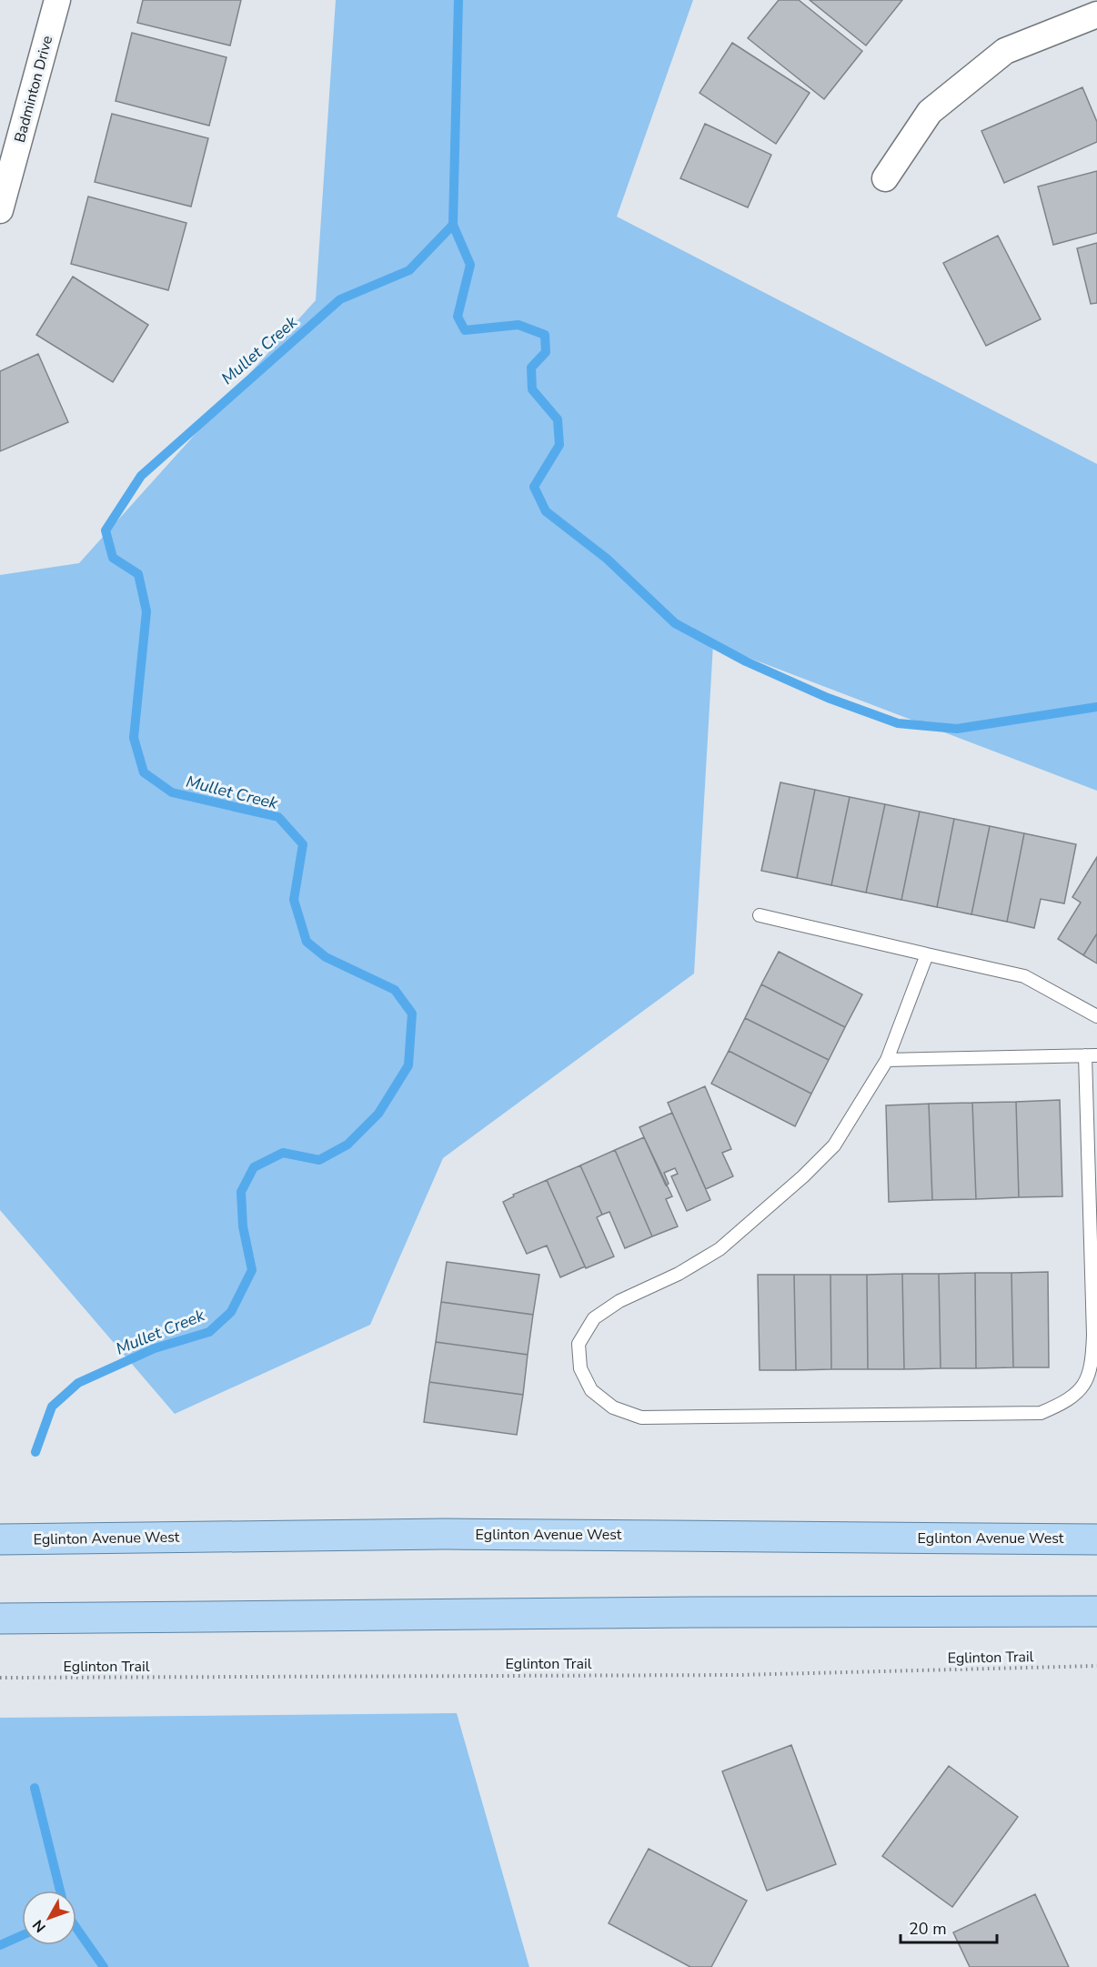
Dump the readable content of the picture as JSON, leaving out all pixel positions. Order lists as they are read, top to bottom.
{
  "streets": {
    "main road": ["Eglinton Avenue West"],
    "street": ["Badminton Drive"],
    "path": ["Eglinton Trail"]
  },
  "water": ["Mullet Creek"],
  "scale_bar": "20 m",
  "north": "bottom left"
}
